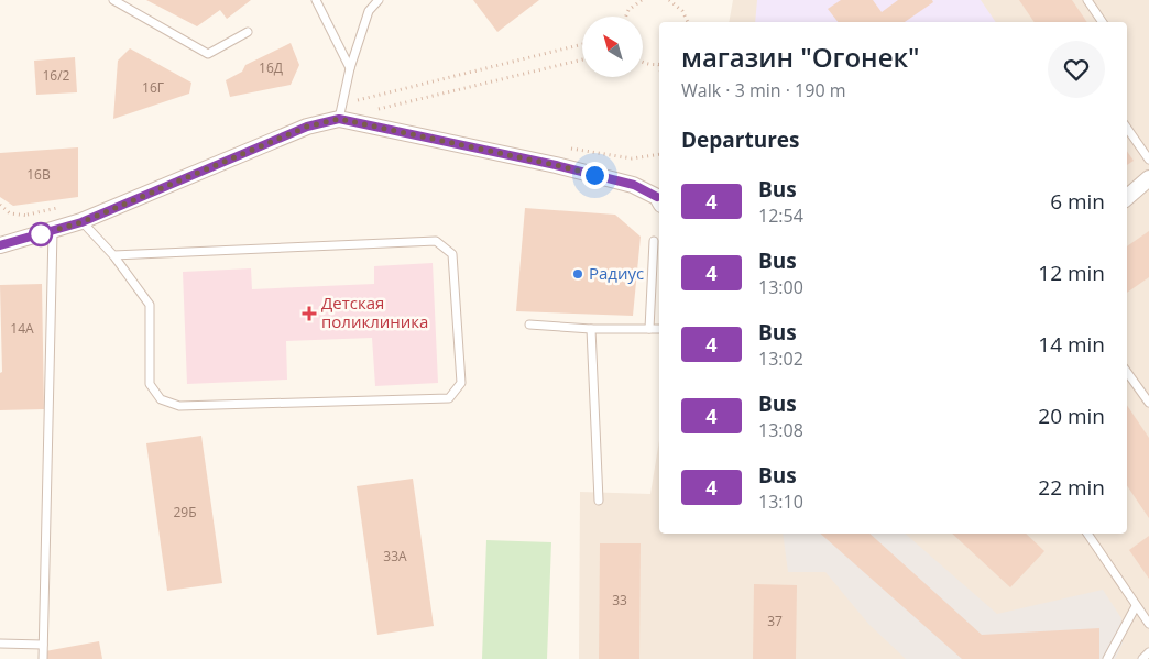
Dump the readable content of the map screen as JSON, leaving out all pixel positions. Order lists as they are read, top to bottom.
{
  "places": {
    "other": ["Радиус"],
    "health": ["Детская поликлиника"]
  },
  "lines": ["bus line 4"],
  "house_numbers": [
    "16Д",
    "16/2",
    "16Г",
    "16В",
    "14А",
    "29Б",
    "33А",
    "33",
    "37"
  ],
  "north": "top left",
  "page": {
    "heading": [
      ["магазин \"Огонек\"", "Walk · 3 min · 190 m"],
      "Departures"
    ],
    "list": [
      {
        "mark": "4",
        "name": "Bus",
        "note": "12:54",
        "value": "6 min"
      },
      {
        "mark": "4",
        "name": "Bus",
        "note": "13:00",
        "value": "12 min"
      },
      {
        "mark": "4",
        "name": "Bus",
        "note": "13:02",
        "value": "14 min"
      },
      {
        "mark": "4",
        "name": "Bus",
        "note": "13:08",
        "value": "20 min"
      },
      {
        "mark": "4",
        "name": "Bus",
        "note": "13:10",
        "value": "22 min"
      }
    ]
  }
}
